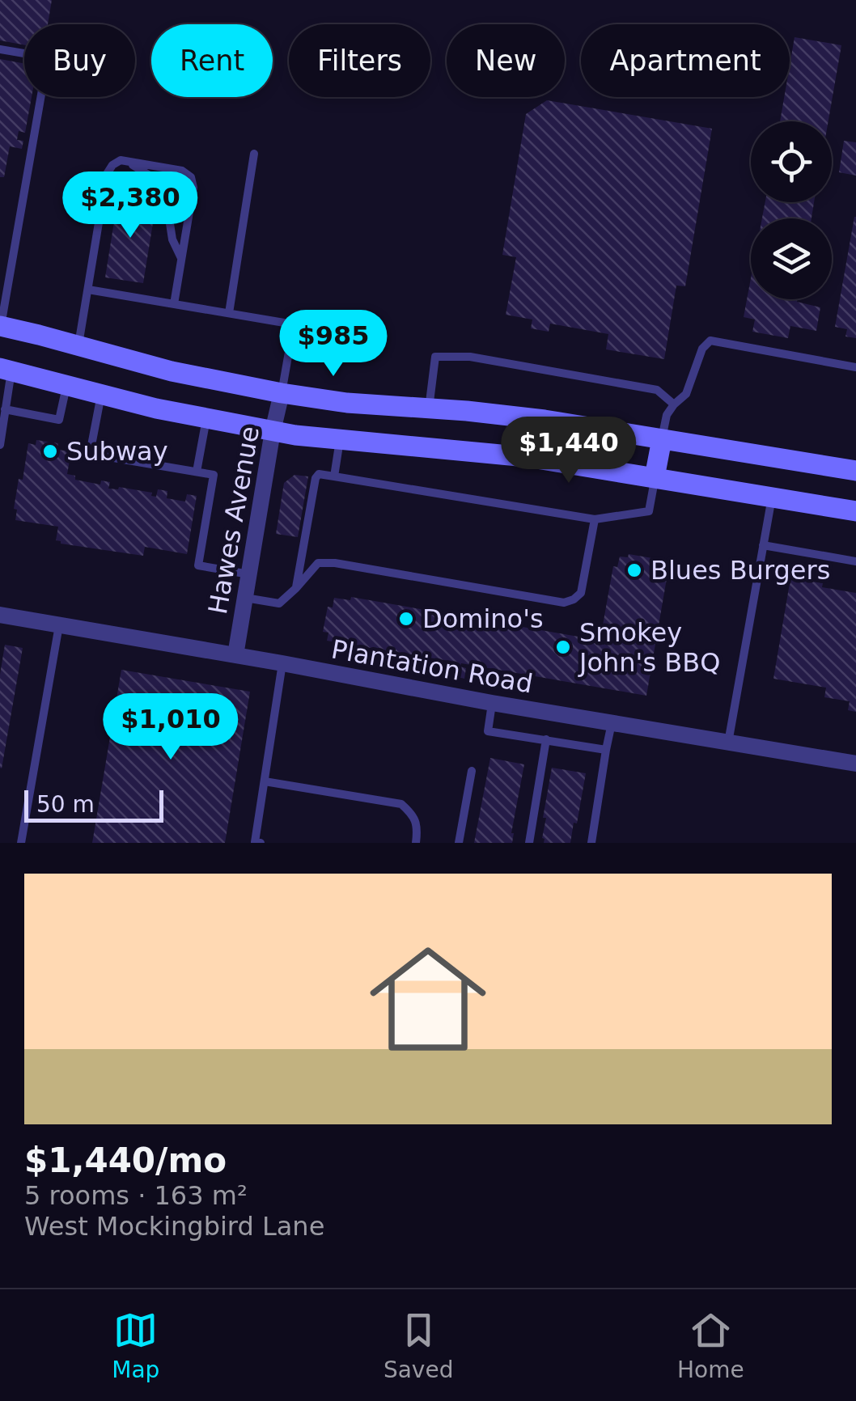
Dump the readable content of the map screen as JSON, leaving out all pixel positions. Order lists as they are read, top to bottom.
{
  "streets": {
    "street": ["Hawes Avenue", "Plantation Road"]
  },
  "crossings": [
    ["Hawes Avenue", "Plantation Road"]
  ],
  "places": [
    "Subway",
    "Blues Burgers",
    "Domino's",
    "Smokey John's BBQ"
  ],
  "scale_bar": "50 m",
  "page": {
    "chip": [
      "Buy",
      "Rent",
      "Filters",
      "New",
      "Apartment"
    ],
    "price": [
      "$2,380",
      "$985",
      "$1,440",
      "$1,010"
    ],
    "scale": "50 m",
    "list": [
      {
        "name": "$1,440/mo",
        "note": "5 rooms · 163 m² · West Mockingbird Lane"
      }
    ],
    "tabs": ["Map", "Saved", "Home"]
  }
}
